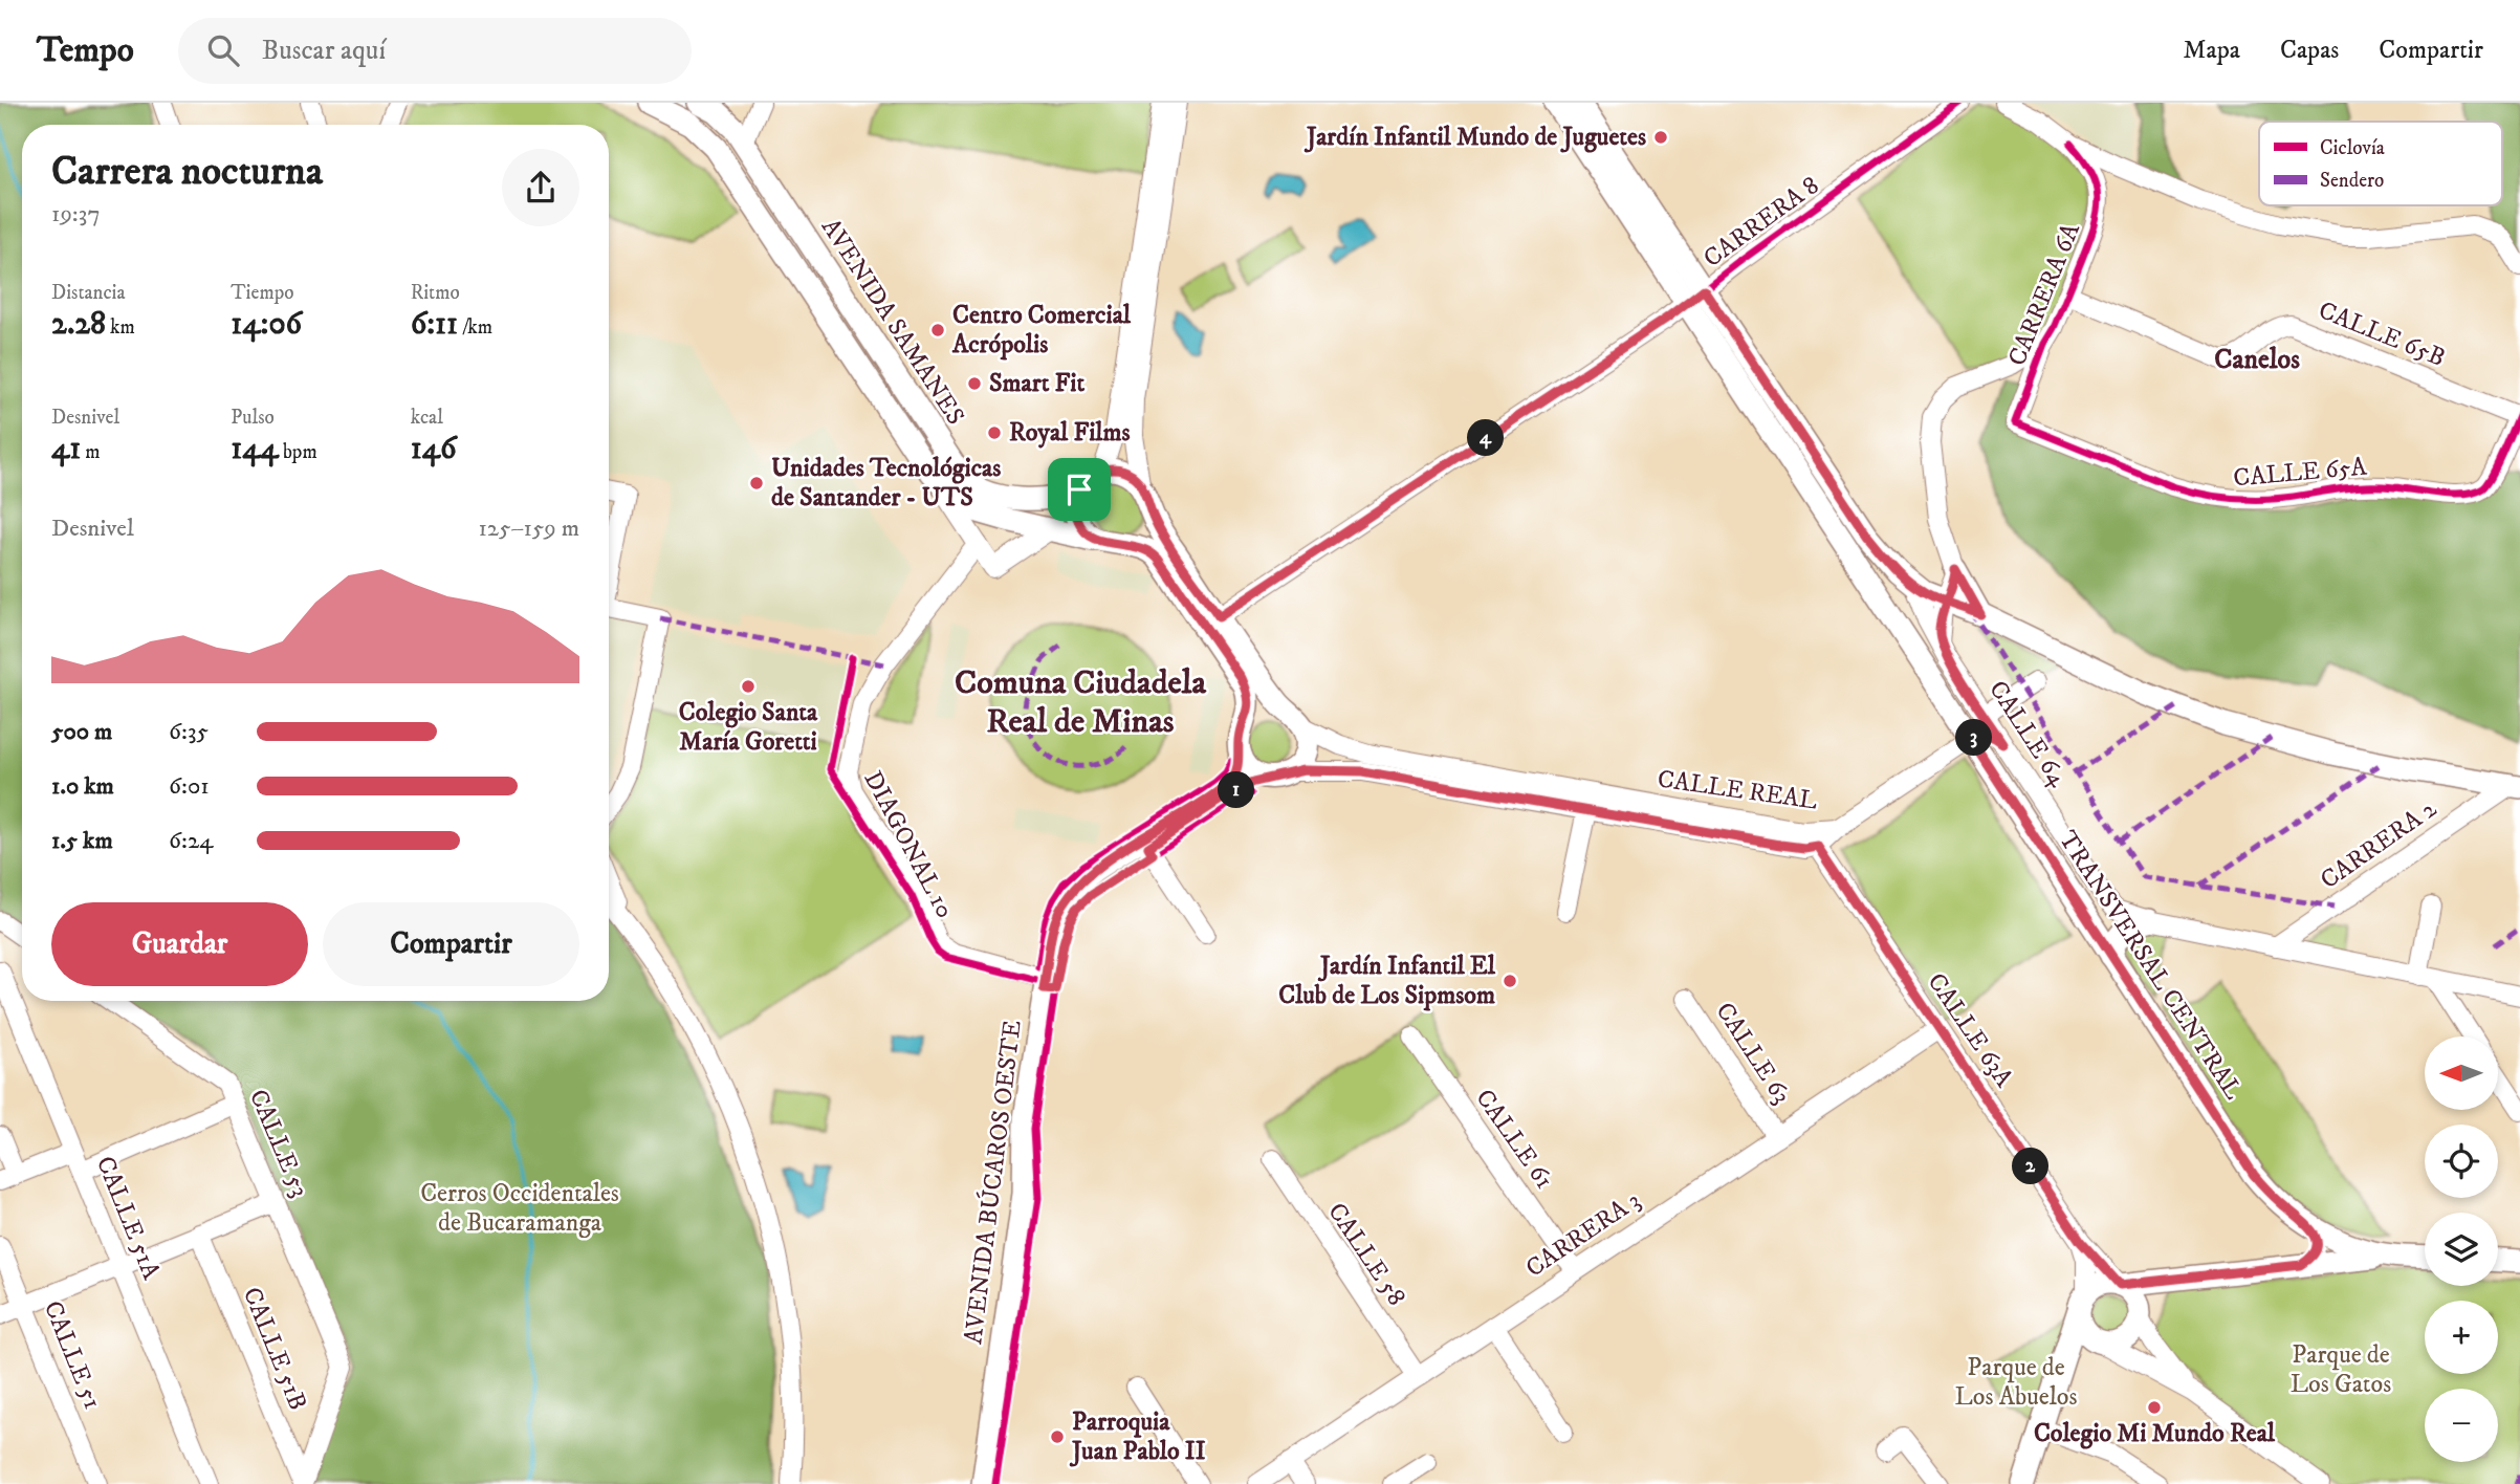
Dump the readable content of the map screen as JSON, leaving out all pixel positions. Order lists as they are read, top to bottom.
{
  "streets": {
    "main road": ["AVENIDA SAMANES", "TRANSVERSAL CENTRAL", "AVENIDA BÚCAROS OESTE"],
    "street": [
      "CARRERA 8",
      "CARRERA 6A",
      "CALLE 65B",
      "CALLE 65A",
      "CALLE 64",
      "CALLE REAL",
      "DIAGONAL 10",
      "CARRERA 2",
      "CALLE 63A",
      "CALLE 63",
      "CALLE 61",
      "CALLE 53",
      "CALLE 51A",
      "CARRERA 3",
      "CALLE 58",
      "CALLE 51B",
      "CALLE 51"
    ]
  },
  "crossings": [
    ["CARRERA 8", "TRANSVERSAL CENTRAL"],
    ["CARRERA 6A", "CALLE 65B"],
    ["CARRERA 6A", "CALLE 65A"],
    ["CARRERA 6A", "CALLE 64"],
    ["AVENIDA SAMANES", "DIAGONAL 10"],
    ["AVENIDA SAMANES", "AVENIDA BÚCAROS OESTE"],
    ["CALLE 65B", "CALLE 65A"],
    ["CALLE 64", "CARRERA 2"],
    ["CALLE 64", "TRANSVERSAL CENTRAL"],
    ["CALLE REAL", "CALLE 63A"],
    ["DIAGONAL 10", "AVENIDA BÚCAROS OESTE"],
    ["CARRERA 2", "TRANSVERSAL CENTRAL"],
    ["CALLE 63A", "CARRERA 3"],
    ["CALLE 63", "CARRERA 3"],
    ["CALLE 61", "CARRERA 3"],
    ["CALLE 53", "CALLE 51B"],
    ["CARRERA 3", "CALLE 58"]
  ],
  "districts": ["Canelos", "Comuna Ciudadela Real de Minas"],
  "parks": ["Cerros Occidentales de Bucaramanga", "Parque de Los Gatos", "Parque de Los Abuelos"],
  "places": [
    "Jardín Infantil Mundo de Juguetes",
    "Centro Comercial Acrópolis",
    "Smart Fit",
    "Royal Films",
    "Unidades Tecnológicas de Santander - UTS",
    "Colegio Santa María Goretti",
    "Jardín Infantil El Club de Los Sipmsom",
    "Colegio Mi Mundo Real",
    "Parroquia Juan Pablo II"
  ],
  "legend": ["Ciclovía", "Sendero"],
  "north": "left",
  "page": {
    "header": "Tempo",
    "search": "Buscar aquí",
    "nav": ["Mapa", "Capas", "Compartir"],
    "heading": ["Carrera nocturna", "19:37"],
    "stats": [
      ["Distancia", "2.28 km"],
      ["Tiempo", "14:06"],
      ["Ritmo", "6:11 /km"],
      ["Desnivel", "41 m"],
      ["Pulso", "144 bpm"],
      ["kcal", "146"]
    ],
    "pins": [
      "4",
      "3",
      "1",
      "2"
    ],
    "chart": ["Desnivel", "125–159 m"],
    "list": [
      {
        "name": "500 m",
        "note": "6:35"
      },
      {
        "name": "1.0 km",
        "note": "6:01"
      },
      {
        "name": "1.5 km",
        "note": "6:24"
      }
    ],
    "buttons": ["Guardar", "Compartir"],
    "map_buttons": ["+", "−"]
  }
}
